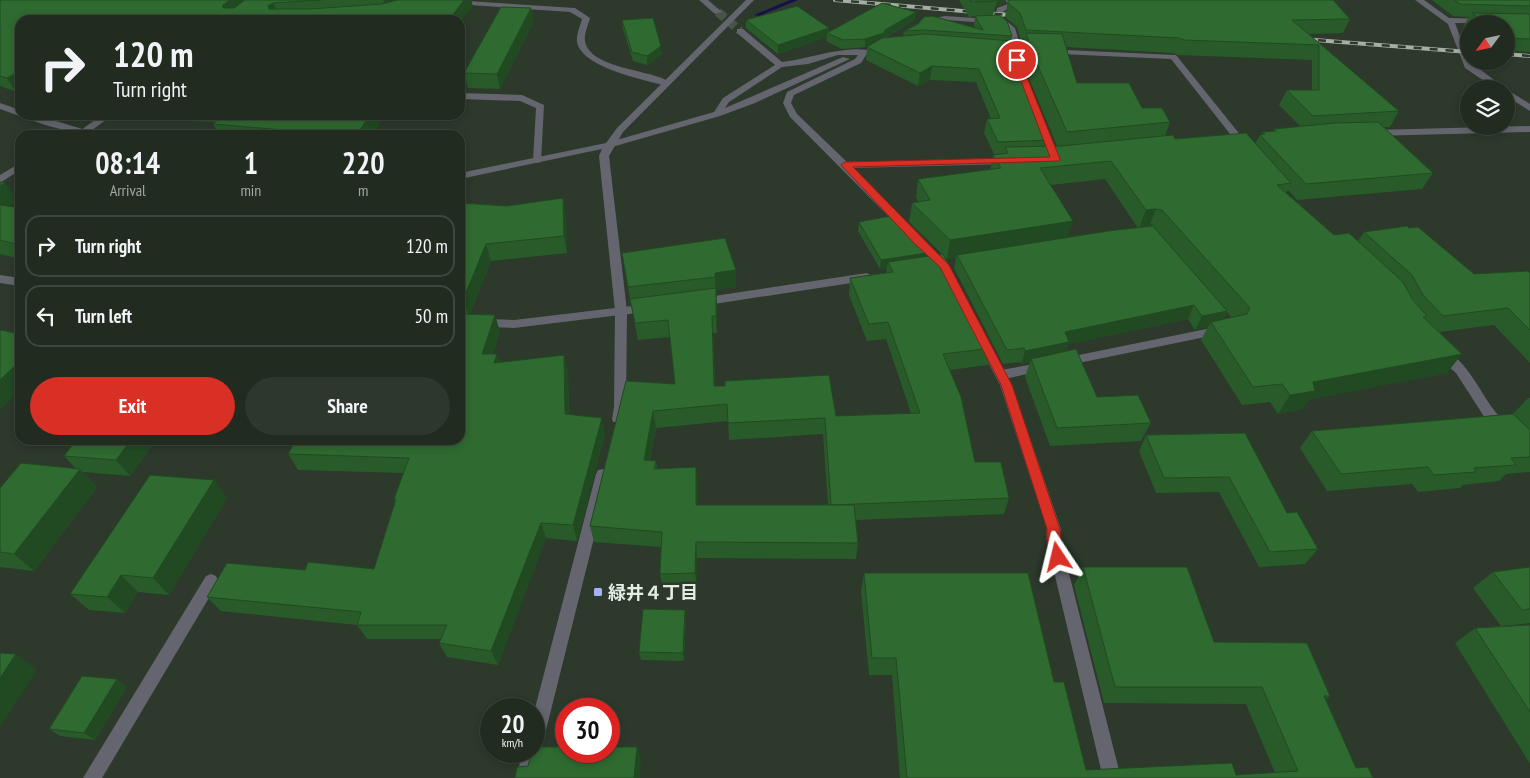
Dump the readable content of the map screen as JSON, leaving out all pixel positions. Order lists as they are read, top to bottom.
{
  "places": {
    "transit": ["緑井４丁目"]
  },
  "north": "bottom left",
  "page": {
    "turn": ["120 m", "Turn right"],
    "eta": [
      "08:14",
      "Arrival",
      "1",
      "min",
      "220",
      "m"
    ],
    "list": [
      {
        "name": "Turn right",
        "value": "120 m"
      },
      {
        "name": "Turn left",
        "value": "50 m"
      }
    ],
    "buttons": ["Exit", "Share"],
    "speed": "20 km/h",
    "limit": "30"
  }
}
